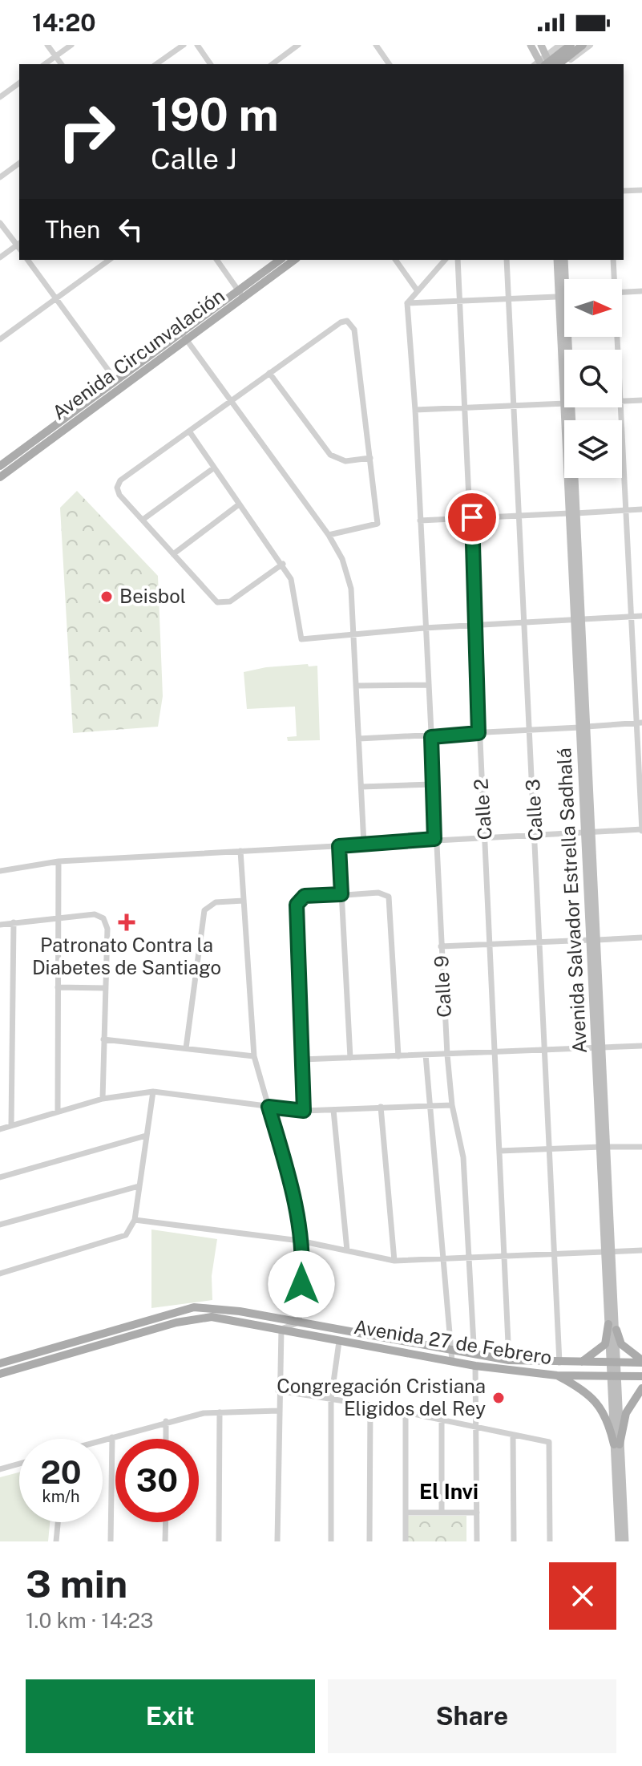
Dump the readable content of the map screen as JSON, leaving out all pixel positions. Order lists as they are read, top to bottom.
{
  "streets": {
    "main road": ["Avenida Circunvalación", "Avenida Salvador Estrella Sadhalá", "Avenida 27 de Febrero"],
    "street": ["Calle 2", "Calle 3", "Calle 9"]
  },
  "crossings": [
    ["Calle 2", "Avenida 27 de Febrero"],
    ["Calle 3", "Avenida 27 de Febrero"],
    ["Avenida Salvador Estrella Sadhalá", "Avenida 27 de Febrero"]
  ],
  "districts": ["El Invi"],
  "places": {
    "other": ["Beisbol", "Congregación Cristiana Eligidos del Rey"],
    "health": ["Patronato Contra la Diabetes de Santiago"]
  },
  "north": "right",
  "page": {
    "status": "14:20",
    "turn": ["190 m", "Calle J"],
    "then": "Then",
    "speed": "20 km/h",
    "limit": "30",
    "heading": ["3 min", "1.0 km · 14:23"],
    "buttons": ["Exit", "Share"]
  }
}
